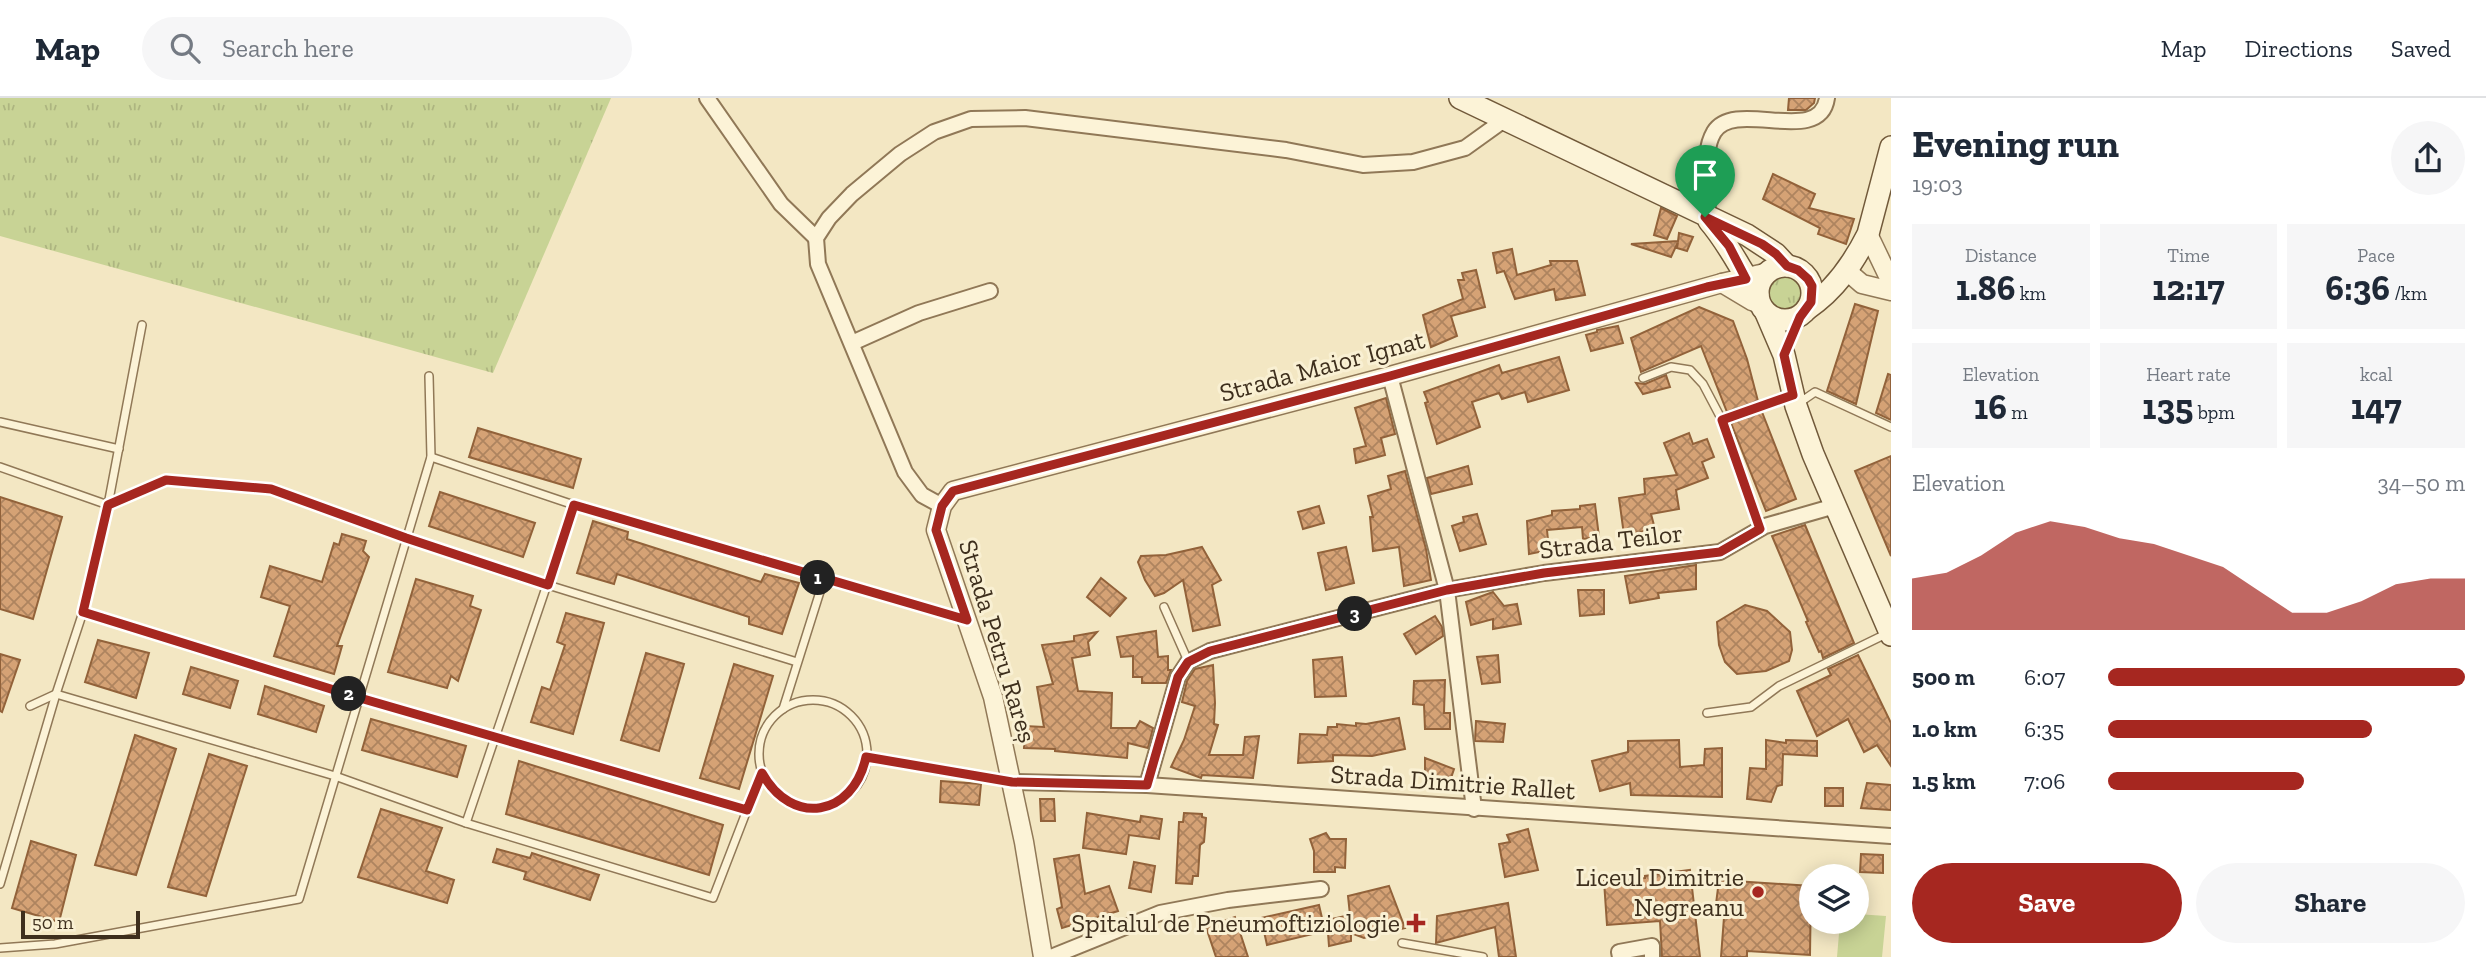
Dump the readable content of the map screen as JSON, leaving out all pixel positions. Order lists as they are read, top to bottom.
{
  "streets": {
    "street": [
      "Strada Maior Ignat",
      "Strada Teilor",
      "Strada Petru Rareș",
      "Strada Dimitrie Rallet"
    ]
  },
  "crossings": [
    ["Strada Maior Ignat", "Strada Petru Rareș"],
    ["Strada Petru Rareș", "Strada Dimitrie Rallet"]
  ],
  "places": {
    "other": ["Liceul Dimitrie Negreanu"],
    "health": ["Spitalul de Pneumoftiziologie"]
  },
  "scale_bar": "50 m",
  "page": {
    "header": "Map",
    "search": "Search here",
    "nav": ["Map", "Directions", "Saved"],
    "heading": ["Evening run", "19:03"],
    "stats": [
      ["Distance", "1.86 km"],
      ["Time", "12:17"],
      ["Pace", "6:36 /km"],
      ["Elevation", "16 m"],
      ["Heart rate", "135 bpm"],
      ["kcal", "147"]
    ],
    "chart": ["Elevation", "34–50 m"],
    "pins": ["1", "3", "2"],
    "list": [
      {
        "name": "500 m",
        "note": "6:07"
      },
      {
        "name": "1.0 km",
        "note": "6:35"
      },
      {
        "name": "1.5 km",
        "note": "7:06"
      }
    ],
    "buttons": ["Save", "Share"],
    "scale": "50 m"
  }
}
